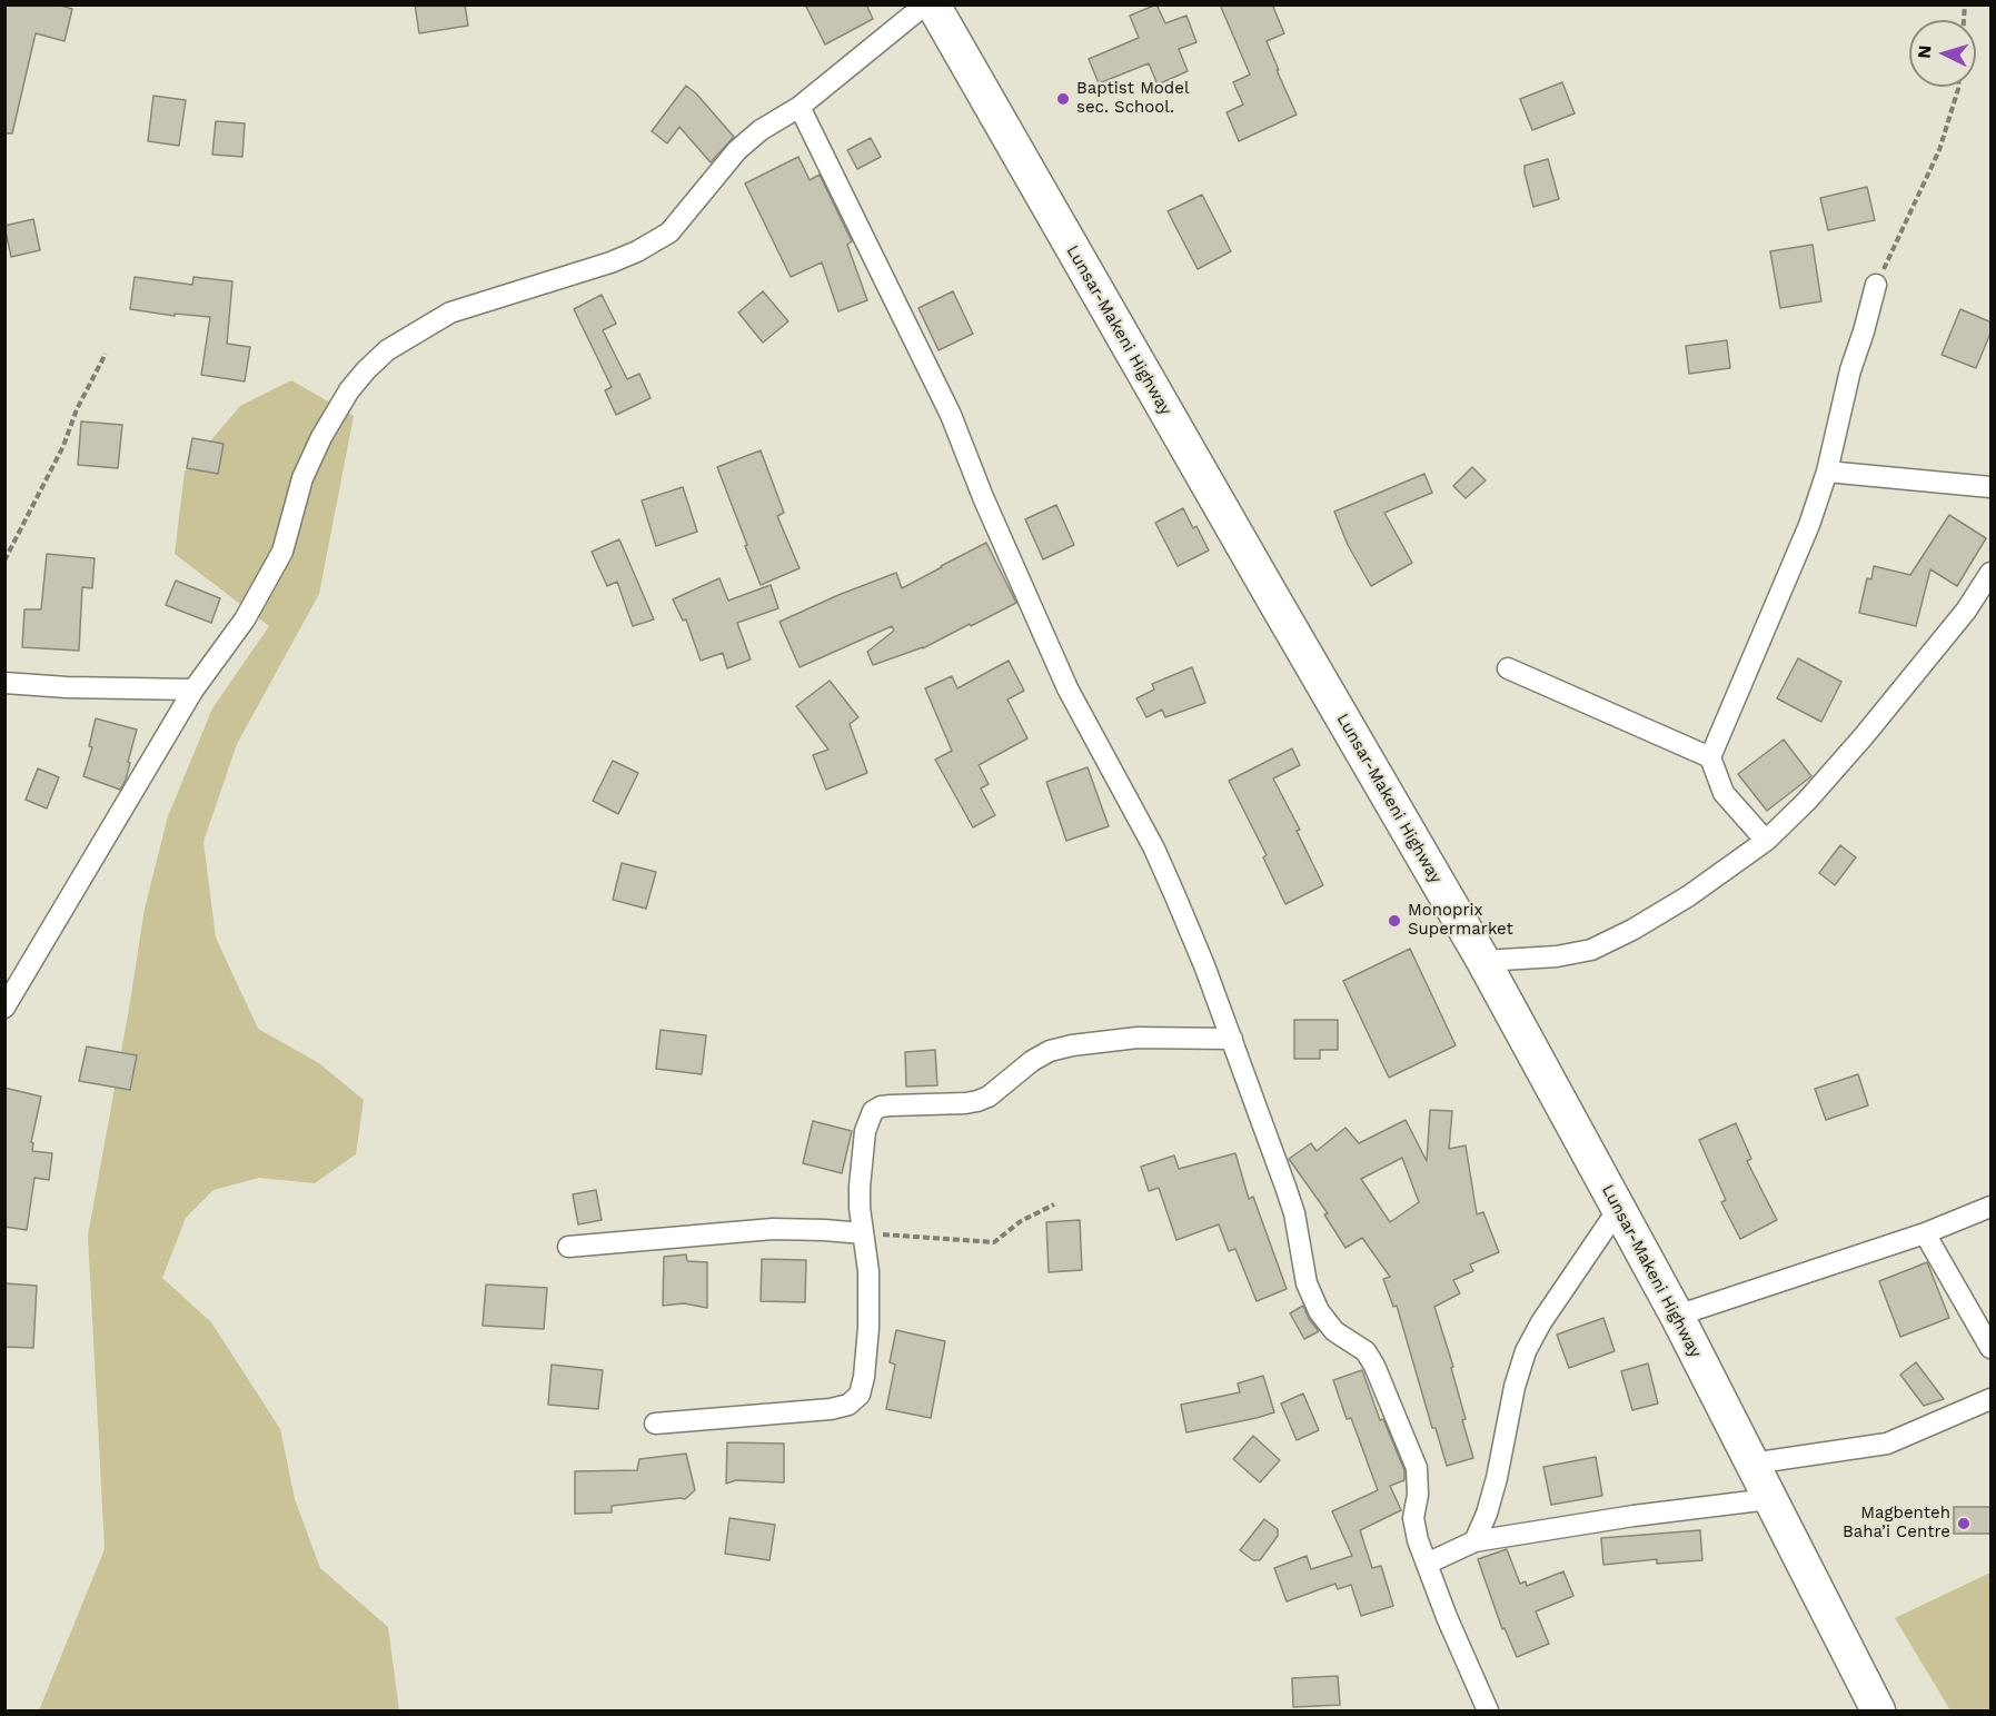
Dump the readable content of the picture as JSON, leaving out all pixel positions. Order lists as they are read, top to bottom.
{
  "streets": {
    "main road": ["Lunsar-Makeni Highway"]
  },
  "places": ["Baptist Model sec. School.", "Monoprix Supermarket", "Magbenteh Baha’i Centre"],
  "north": "left"
}
